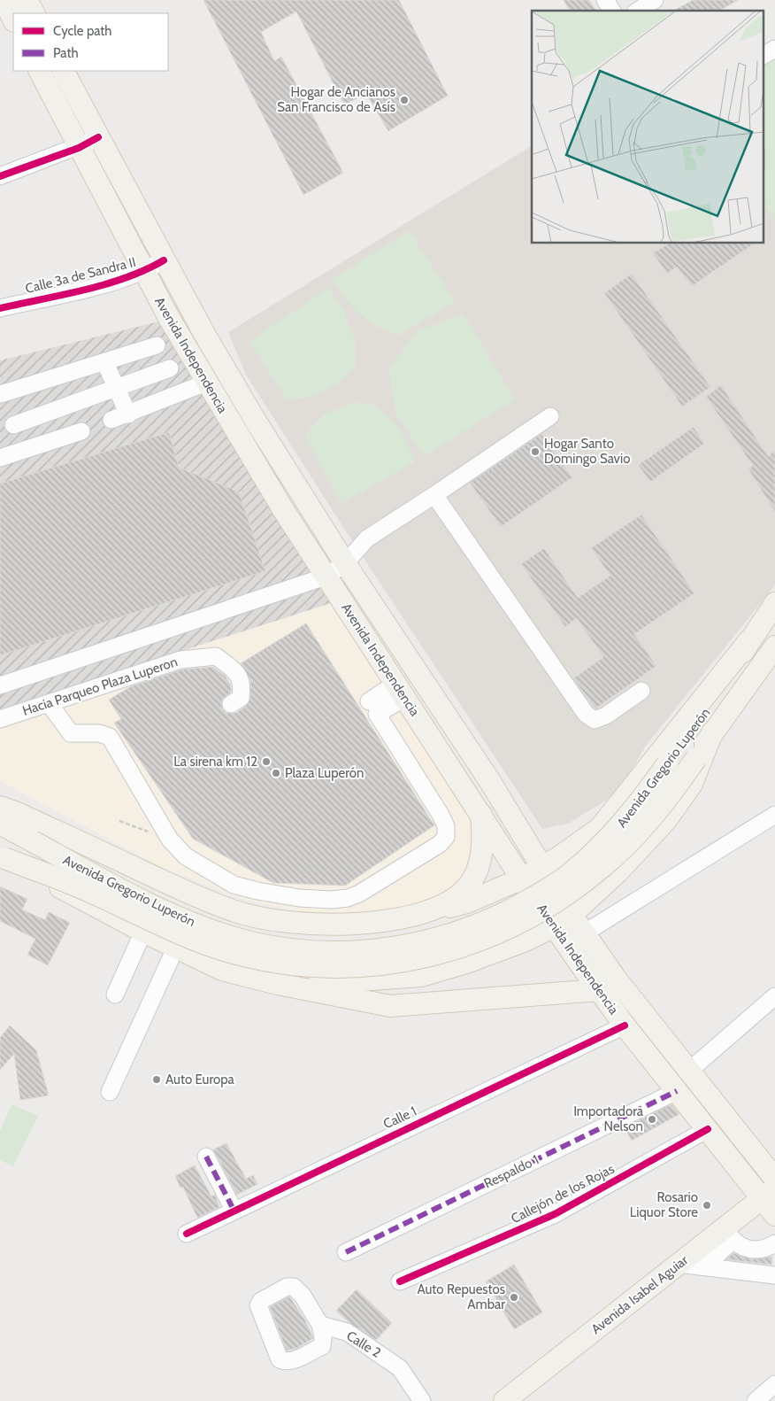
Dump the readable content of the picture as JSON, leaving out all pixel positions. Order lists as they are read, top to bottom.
{
  "streets": {
    "main road": ["Avenida Independencia", "Avenida Gregorio Luperón", "Avenida Isabel Aguiar"],
    "street": [
      "Calle 3a de Sandra II",
      "Hacia Parqueo Plaza Luperon",
      "Calle 1",
      "Respaldo 1",
      "Callejón de los Rojas",
      "Calle 2"
    ]
  },
  "crossings": [
    ["Calle 3a de Sandra II", "Avenida Independencia"],
    ["Avenida Independencia", "Calle 1"],
    ["Avenida Independencia", "Respaldo 1"],
    ["Avenida Independencia", "Callejón de los Rojas"],
    ["Avenida Independencia", "Avenida Isabel Aguiar"]
  ],
  "places": [
    "Hogar de Ancianos San Francisco de Asís",
    "Hogar Santo Domingo Savio",
    "La sirena km 12",
    "Plaza Luperón",
    "Auto Europa",
    "Importadora Nelson",
    "Rosario Liquor Store",
    "Auto Repuestos Ambar"
  ],
  "legend": ["Cycle path", "Path"]
}
